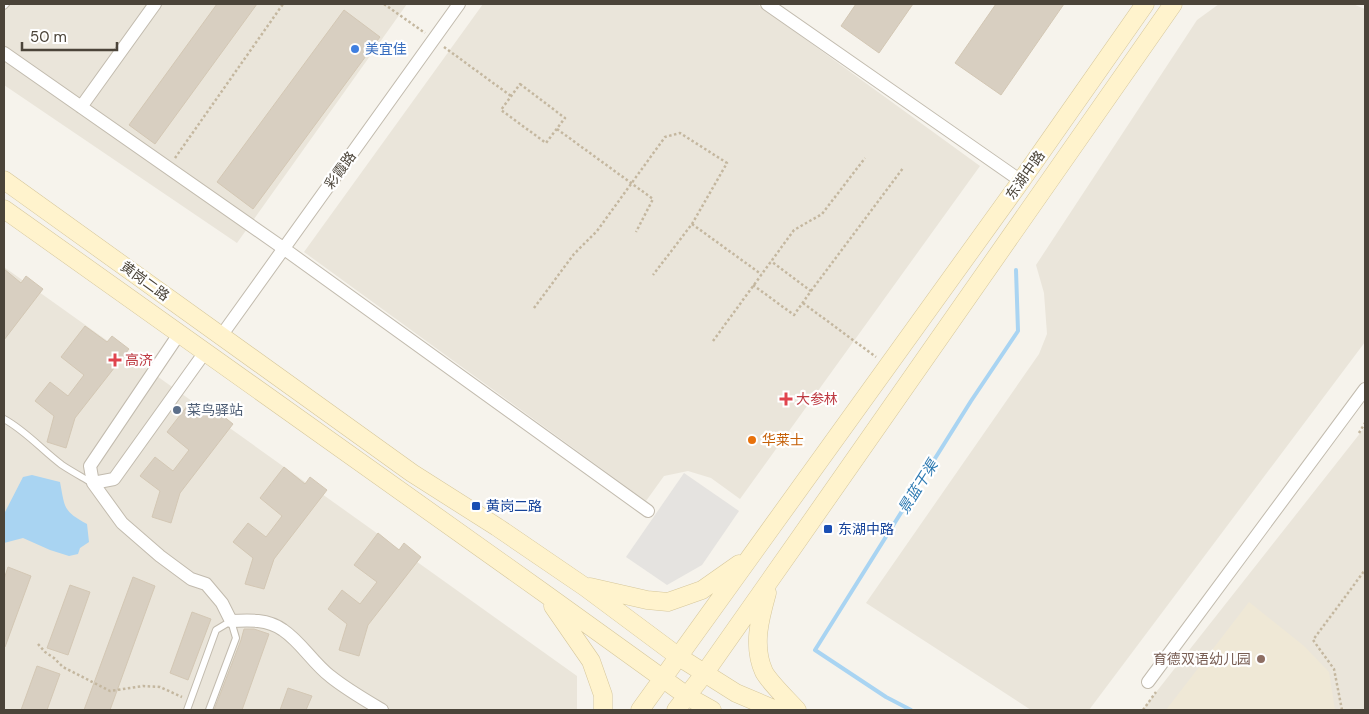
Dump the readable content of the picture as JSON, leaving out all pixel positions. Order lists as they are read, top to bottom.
{
  "streets": {
    "main road": ["东湖中路", "黄岗二路"],
    "street": ["彩霞路"]
  },
  "crossings": [
    ["彩霞路", "黄岗二路"],
    ["东湖中路", "黄岗二路"]
  ],
  "water": ["景蓝干渠"],
  "places": {
    "other": [
      "美宜佳",
      "菜鸟驿站",
      "华莱士",
      "育德双语幼儿园"
    ],
    "health": ["高济", "大参林"],
    "transit": ["黄岗二路", "东湖中路"]
  },
  "scale_bar": "50 m"
}
